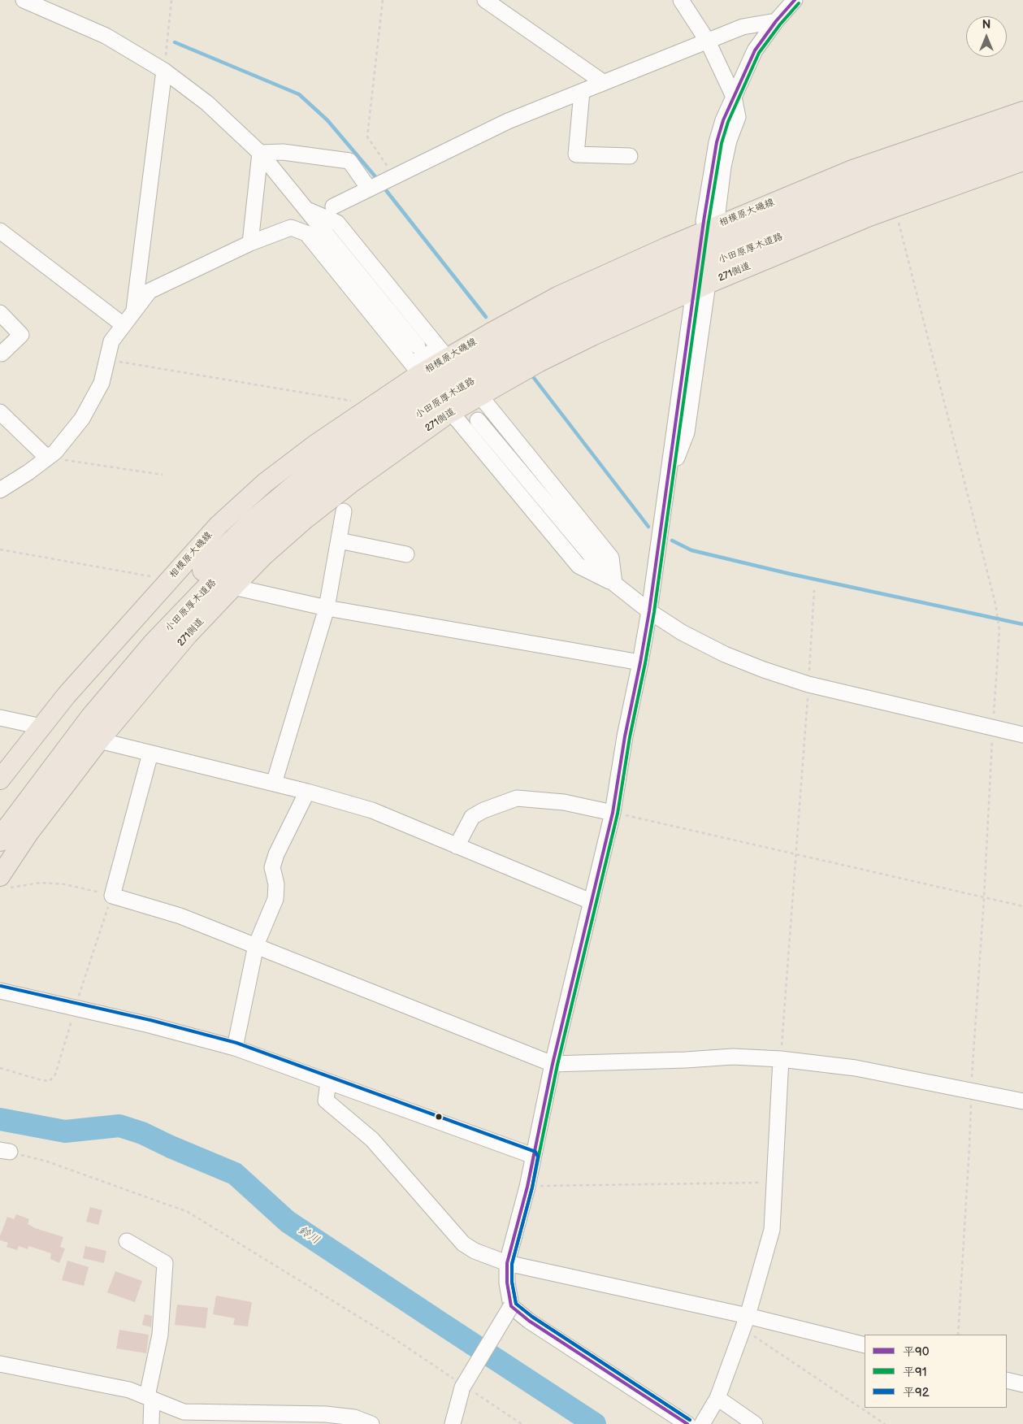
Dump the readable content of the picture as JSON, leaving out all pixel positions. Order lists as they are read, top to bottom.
{
  "streets": {
    "highway": ["小田原厚木道路"],
    "main road": ["相模原大磯線", "271側道"]
  },
  "water": ["鈴川"],
  "lines": ["transit line 平90", "transit line 平91", "transit line 平92"],
  "legend": ["平90", "平91", "平92"],
  "north": "top"
}
